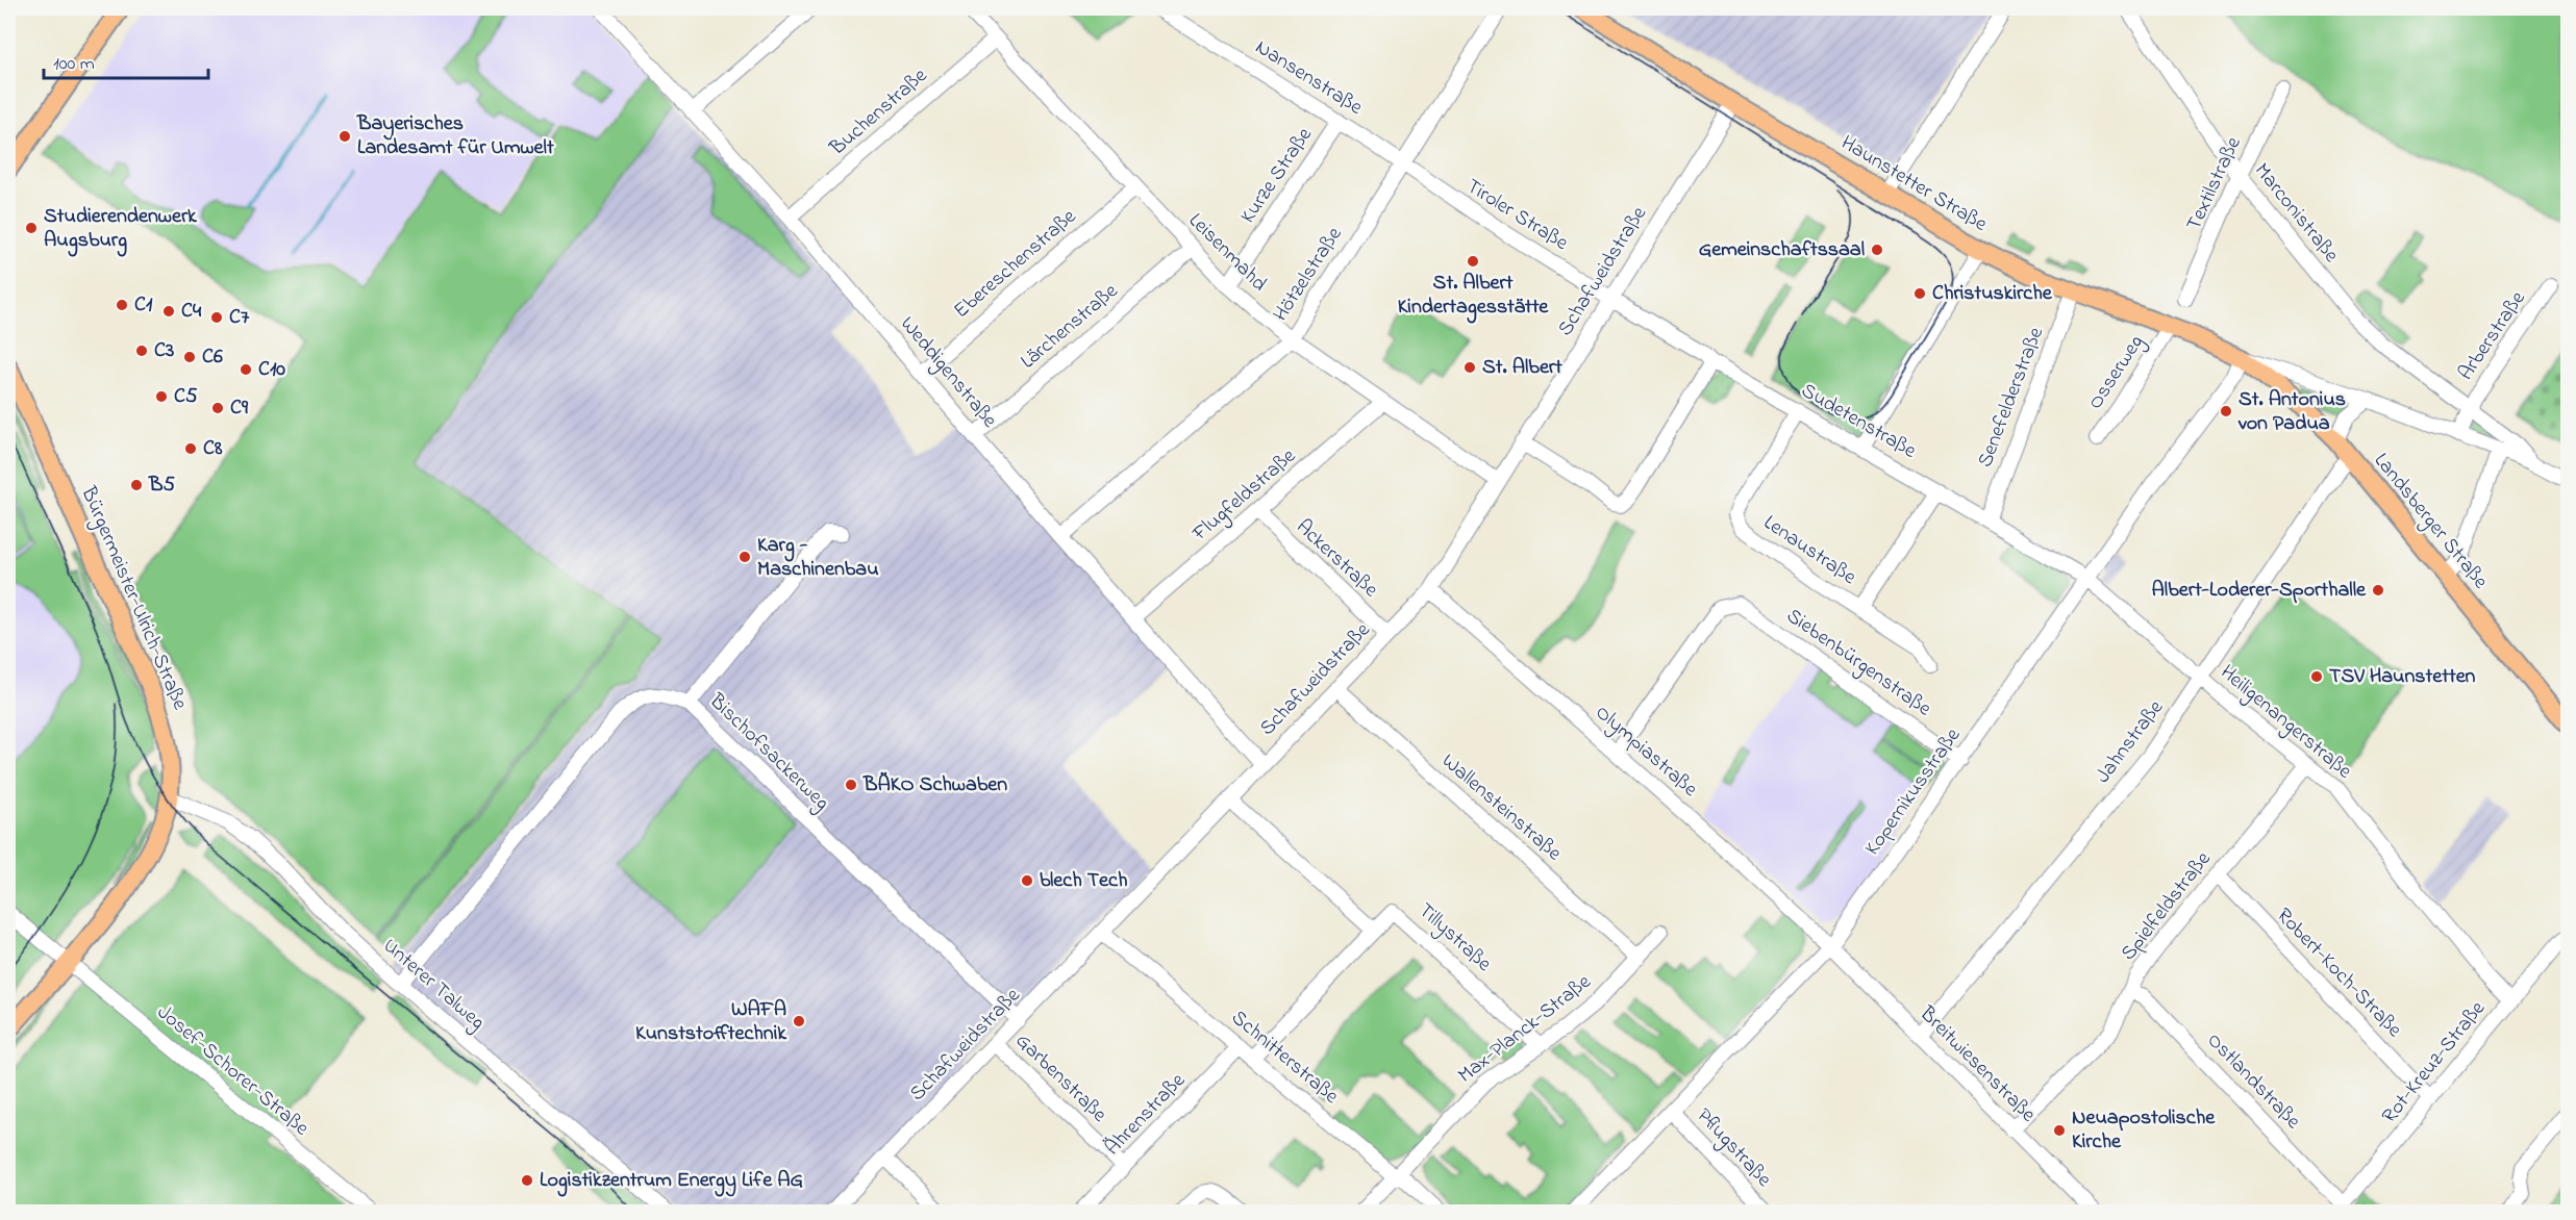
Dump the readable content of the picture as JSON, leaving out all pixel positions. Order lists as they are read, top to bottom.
{
  "streets": {
    "main road": ["Haunstetter Straße", "Landsberger Straße", "Bürgermeister-Ulrich-Straße"],
    "street": [
      "Nansenstraße",
      "Buchenstraße",
      "Kurze Straße",
      "Textilstraße",
      "Marconistraße",
      "Tiroler Straße",
      "Leisenmahd",
      "Ebereschenstraße",
      "Schafweidstraße",
      "Hötzelstraße",
      "Lärchenstraße",
      "Arberstraße",
      "Weddigenstraße",
      "Osserweg",
      "Senefelderstraße",
      "Sudetenstraße",
      "Flugfeldstraße",
      "Lenaustraße",
      "Ackerstraße",
      "Siebenbürgenstraße",
      "Heiligenangerstraße",
      "Jahnstraße",
      "Olympiastraße",
      "Bischofsackerweg",
      "Kopernikusstraße",
      "Wallensteinstraße",
      "Spielfeldstraße",
      "Tillystraße",
      "Robert-Koch-Straße",
      "Unterer Talweg",
      "Max-Planck-Straße",
      "Schnitterstraße",
      "Rot-Kreuz-Straße",
      "Breitwiesenstraße",
      "Josef-Schorer-Straße",
      "Garbenstraße",
      "Ostlandstraße",
      "Ährenstraße",
      "Pflugstraße"
    ]
  },
  "crossings": [
    ["Nansenstraße", "Kurze Straße"],
    ["Nansenstraße", "Tiroler Straße"],
    ["Nansenstraße", "Hötzelstraße"],
    ["Buchenstraße", "Leisenmahd"],
    ["Buchenstraße", "Weddigenstraße"],
    ["Kurze Straße", "Leisenmahd"],
    ["Haunstetter Straße", "Schafweidstraße"],
    ["Haunstetter Straße", "Osserweg"],
    ["Haunstetter Straße", "Senefelderstraße"],
    ["Haunstetter Straße", "Landsberger Straße"],
    ["Haunstetter Straße", "Kopernikusstraße"],
    ["Textilstraße", "Marconistraße"],
    ["Marconistraße", "Arberstraße"],
    ["Tiroler Straße", "Schafweidstraße"],
    ["Tiroler Straße", "Hötzelstraße"],
    ["Tiroler Straße", "Sudetenstraße"],
    ["Leisenmahd", "Ebereschenstraße"],
    ["Leisenmahd", "Schafweidstraße"],
    ["Leisenmahd", "Hötzelstraße"],
    ["Leisenmahd", "Lärchenstraße"],
    ["Leisenmahd", "Flugfeldstraße"],
    ["Ebereschenstraße", "Weddigenstraße"],
    ["Schafweidstraße", "Weddigenstraße"],
    ["Schafweidstraße", "Sudetenstraße"],
    ["Schafweidstraße", "Ackerstraße"],
    ["Schafweidstraße", "Olympiastraße"],
    ["Schafweidstraße", "Bischofsackerweg"],
    ["Schafweidstraße", "Wallensteinstraße"],
    ["Schafweidstraße", "Schnitterstraße"],
    ["Schafweidstraße", "Garbenstraße"],
    ["Hötzelstraße", "Weddigenstraße"],
    ["Lärchenstraße", "Weddigenstraße"],
    ["Weddigenstraße", "Flugfeldstraße"],
    ["Senefelderstraße", "Sudetenstraße"],
    ["Sudetenstraße", "Lenaustraße"],
    ["Sudetenstraße", "Heiligenangerstraße"],
    ["Sudetenstraße", "Kopernikusstraße"],
    ["Flugfeldstraße", "Ackerstraße"],
    ["Landsberger Straße", "Jahnstraße"],
    ["Landsberger Straße", "Kopernikusstraße"],
    ["Bürgermeister-Ulrich-Straße", "Unterer Talweg"],
    ["Bürgermeister-Ulrich-Straße", "Josef-Schorer-Straße"],
    ["Siebenbürgenstraße", "Olympiastraße"],
    ["Siebenbürgenstraße", "Kopernikusstraße"],
    ["Heiligenangerstraße", "Jahnstraße"],
    ["Heiligenangerstraße", "Kopernikusstraße"],
    ["Heiligenangerstraße", "Spielfeldstraße"],
    ["Heiligenangerstraße", "Rot-Kreuz-Straße"],
    ["Jahnstraße", "Breitwiesenstraße"],
    ["Olympiastraße", "Kopernikusstraße"],
    ["Olympiastraße", "Breitwiesenstraße"],
    ["Bischofsackerweg", "Unterer Talweg"],
    ["Kopernikusstraße", "Breitwiesenstraße"],
    ["Kopernikusstraße", "Pflugstraße"],
    ["Wallensteinstraße", "Max-Planck-Straße"],
    ["Spielfeldstraße", "Robert-Koch-Straße"],
    ["Spielfeldstraße", "Breitwiesenstraße"],
    ["Spielfeldstraße", "Ostlandstraße"],
    ["Tillystraße", "Max-Planck-Straße"],
    ["Robert-Koch-Straße", "Rot-Kreuz-Straße"],
    ["Max-Planck-Straße", "Schnitterstraße"],
    ["Schnitterstraße", "Ährenstraße"],
    ["Rot-Kreuz-Straße", "Ostlandstraße"],
    ["Garbenstraße", "Ährenstraße"]
  ],
  "places": [
    "Bayerisches Landesamt für Umwelt",
    "Studierendenwerk Augsburg",
    "Gemeinschaftssaal",
    "St. Albert Kindertagesstätte",
    "Christuskirche",
    "C1",
    "C4",
    "C7",
    "C3",
    "C6",
    "St. Albert",
    "C10",
    "C5",
    "C9",
    "St. Antonius von Padua",
    "C8",
    "B5",
    "Karg - Maschinenbau",
    "Albert-Loderer-Sporthalle",
    "TSV Haunstetten",
    "BÄKO Schwaben",
    "blech Tech",
    "WAFA Kunststofftechnik",
    "Neuapostolische Kirche",
    "Logistikzentrum Energy Life AG"
  ],
  "scale_bar": "100 m"
}
